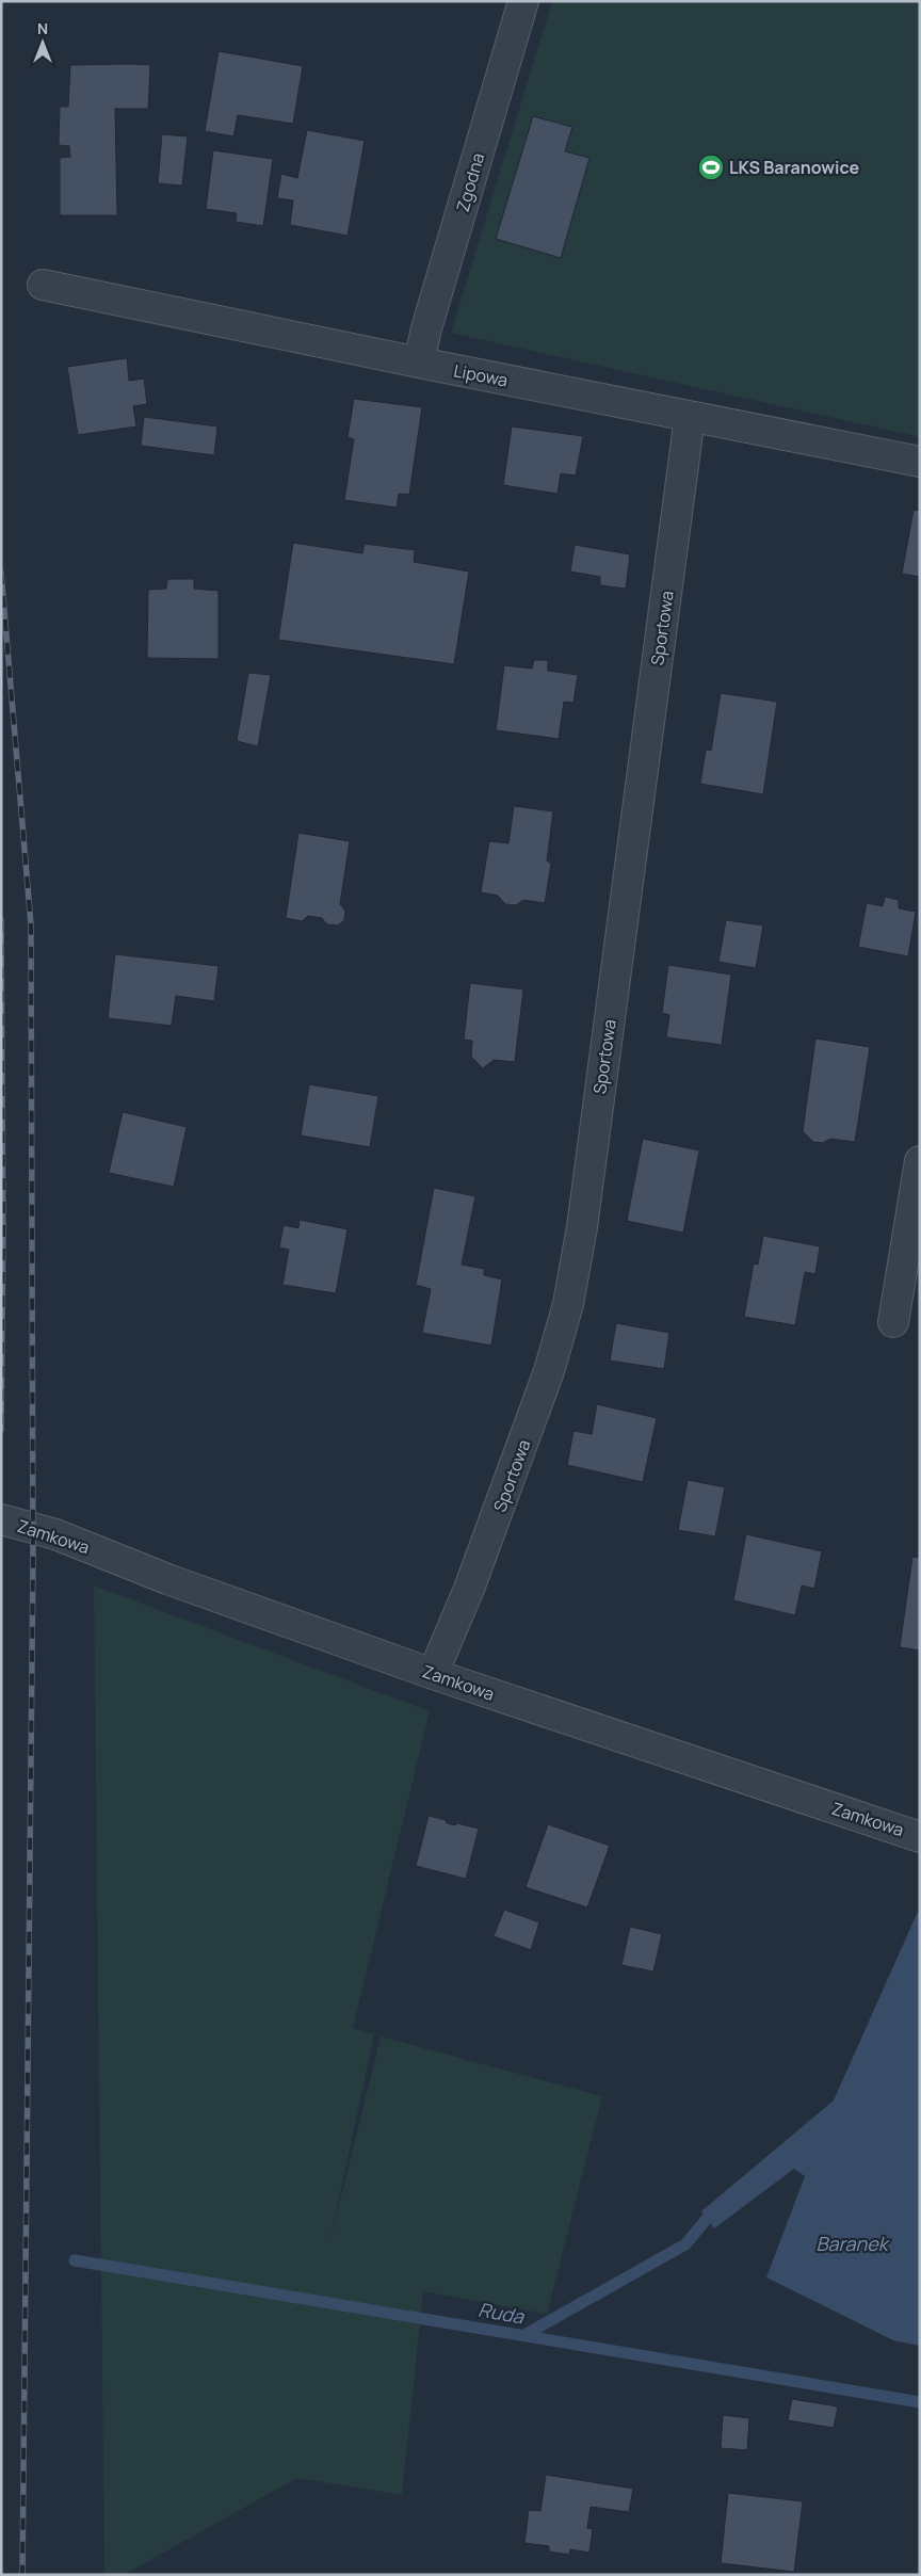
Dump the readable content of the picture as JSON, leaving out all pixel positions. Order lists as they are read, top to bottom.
{
  "streets": {
    "street": [
      "Zgodna",
      "Lipowa",
      "Sportowa",
      "Zamkowa"
    ]
  },
  "crossings": [
    ["Zgodna", "Lipowa"],
    ["Lipowa", "Sportowa"],
    ["Sportowa", "Zamkowa"]
  ],
  "water": ["Baranek", "Ruda"],
  "places": {
    "sports": ["LKS Baranowice"]
  },
  "north": "top"
}
